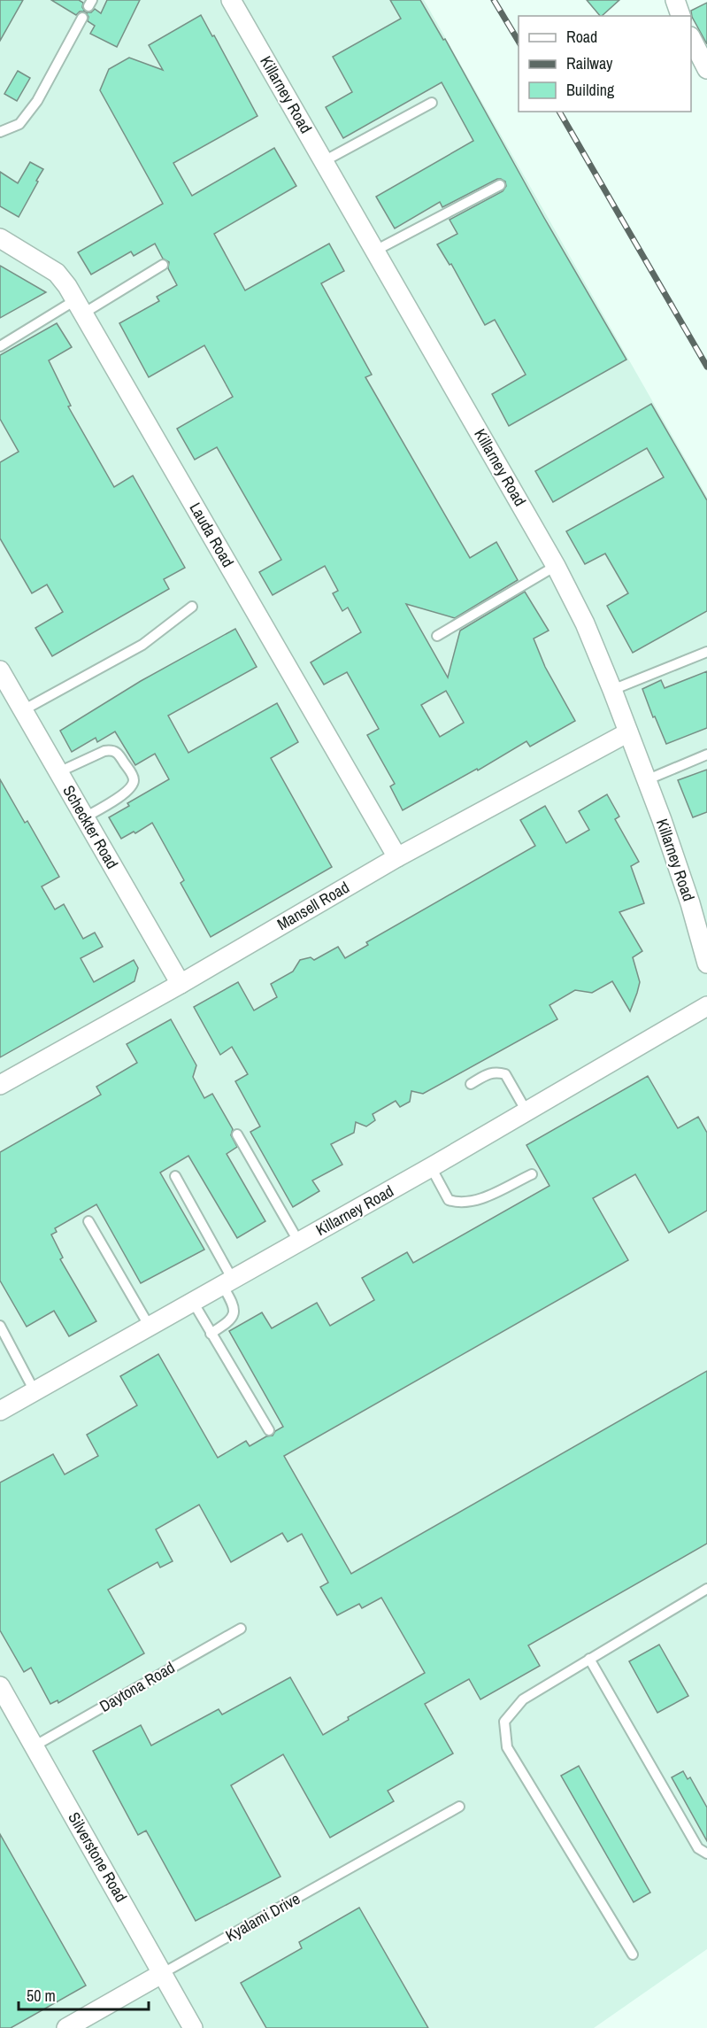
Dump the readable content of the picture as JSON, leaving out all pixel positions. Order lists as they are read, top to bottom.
{
  "streets": {
    "street": [
      "Killarney Road",
      "Lauda Road",
      "Scheckter Road",
      "Mansell Road",
      "Silverstone Road",
      "Kyalami Drive"
    ],
    "lane": ["Daytona Road"]
  },
  "crossings": [
    ["Killarney Road", "Mansell Road"],
    ["Lauda Road", "Mansell Road"],
    ["Scheckter Road", "Mansell Road"],
    ["Daytona Road", "Silverstone Road"],
    ["Silverstone Road", "Kyalami Drive"]
  ],
  "legend": ["Road", "Railway", "Building"],
  "scale_bar": "50 m"
}
